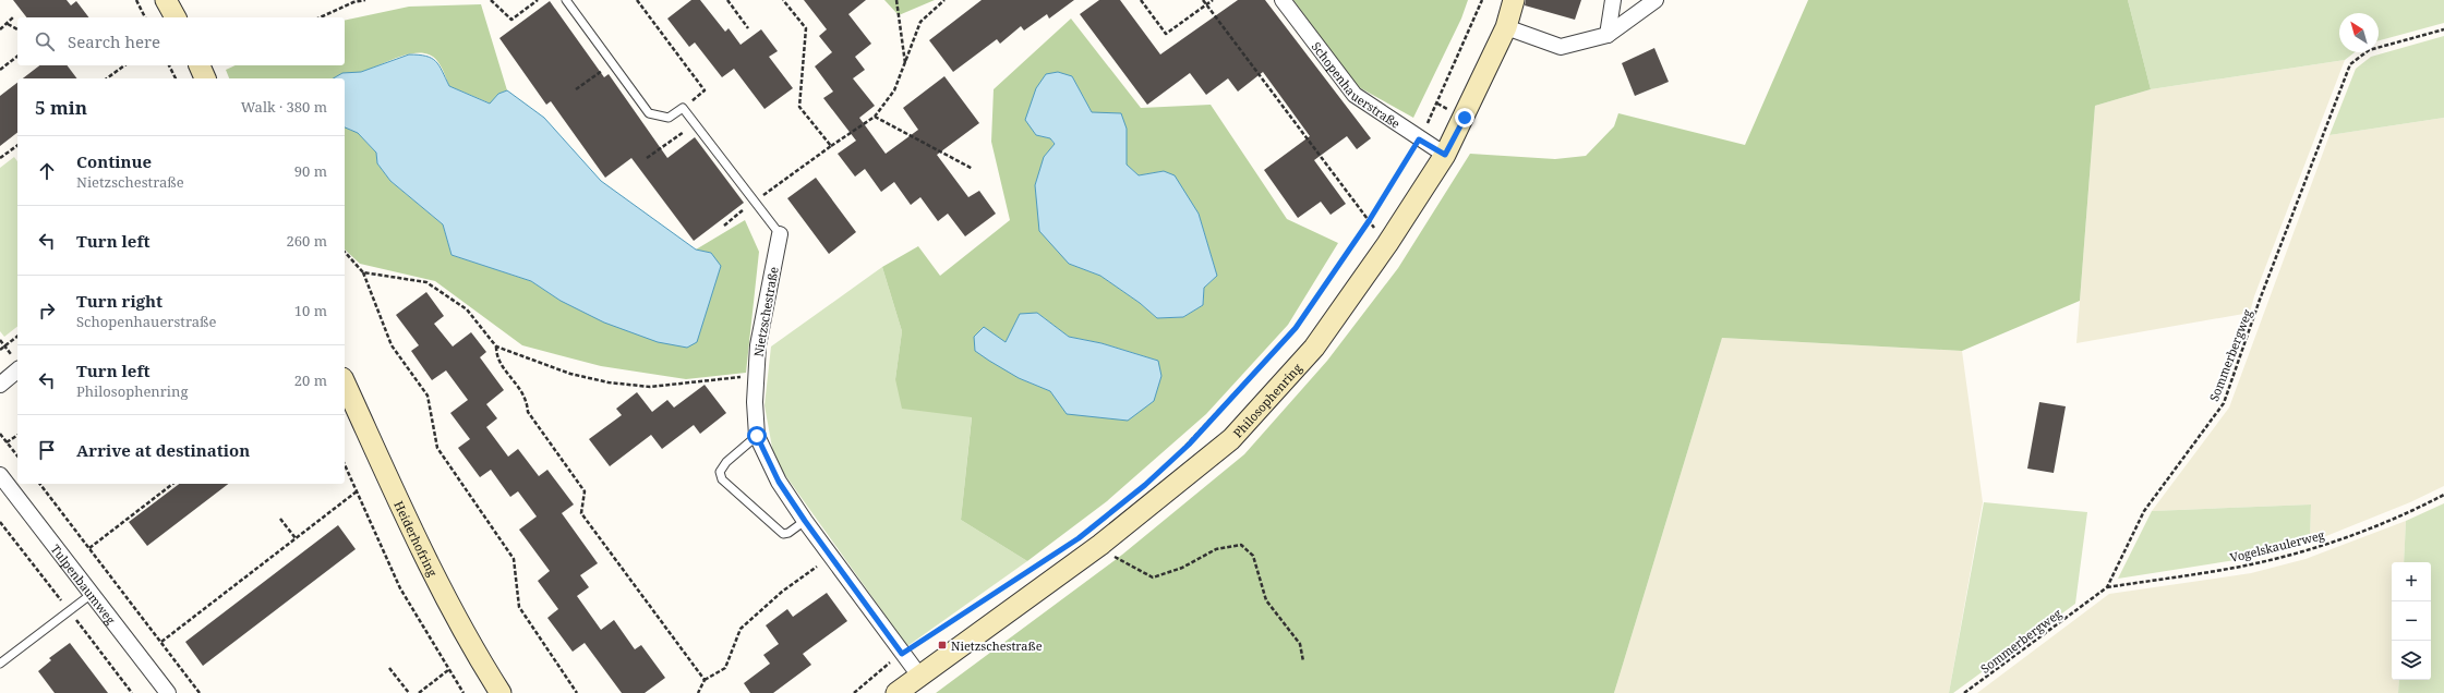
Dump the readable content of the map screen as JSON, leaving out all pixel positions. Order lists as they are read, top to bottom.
{
  "streets": {
    "street": [
      "Schopenhauerstraße",
      "Nietzschestraße",
      "Philosophenring",
      "Heiderhofring",
      "Tulpenbaumweg"
    ],
    "path": ["Sommerbergweg", "Vogelskaulerweg"]
  },
  "crossings": [
    ["Schopenhauerstraße", "Philosophenring"],
    ["Nietzschestraße", "Philosophenring"],
    ["Sommerbergweg", "Vogelskaulerweg"]
  ],
  "places": {
    "transit": ["Nietzschestraße"]
  },
  "north": "top left",
  "page": {
    "search": "Search here",
    "heading": ["5 min", "Walk · 380 m"],
    "list": [
      ["Continue", "Nietzschestraße", "90 m"],
      ["Turn left", "260 m"],
      ["Turn right", "Schopenhauerstraße", "10 m"],
      ["Turn left", "Philosophenring", "20 m"],
      "Arrive at destination"
    ],
    "map_buttons": ["+", "−"]
  }
}
